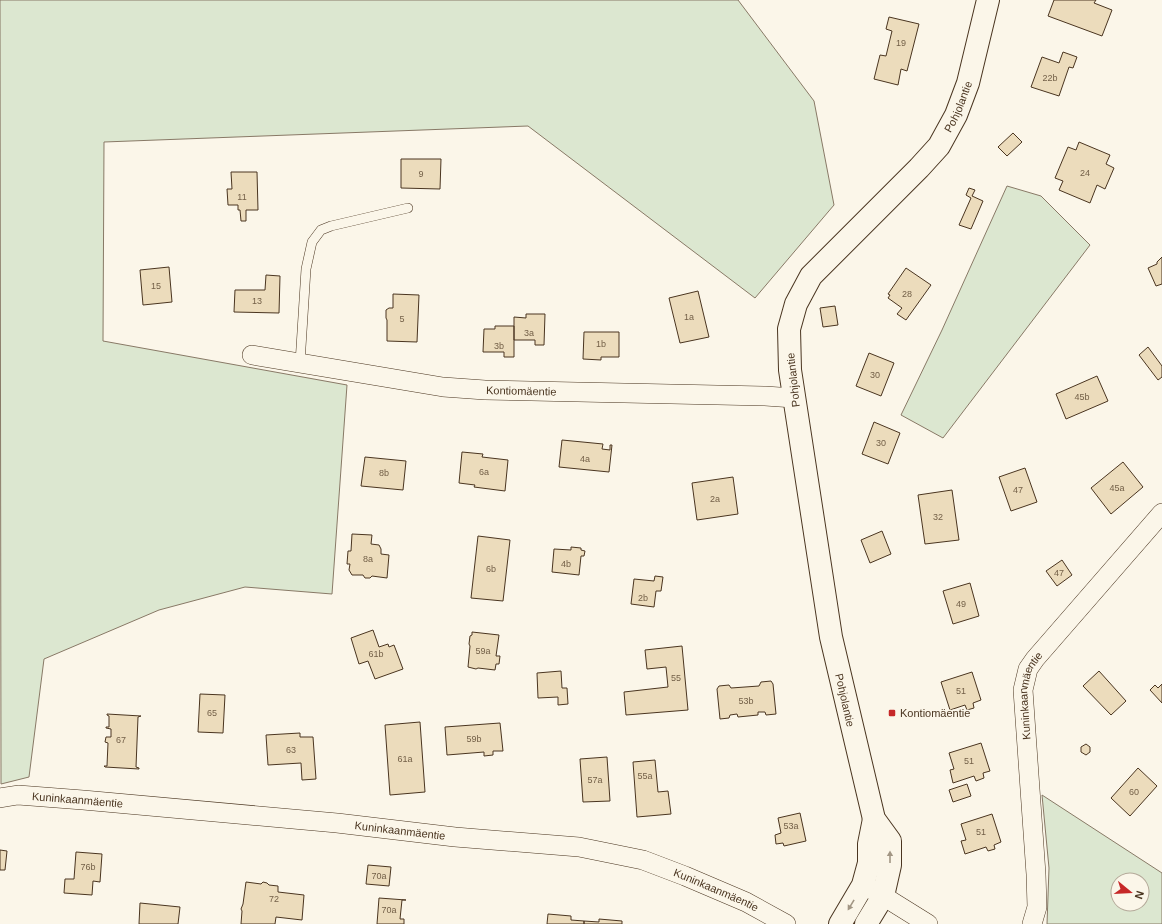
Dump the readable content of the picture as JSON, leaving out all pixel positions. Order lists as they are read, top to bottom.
{
  "streets": {
    "street": ["Pohjolantie", "Kontiomäentie", "Kuninkaanmäentie"]
  },
  "crossings": [
    ["Pohjolantie", "Kontiomäentie"]
  ],
  "places": {
    "transit": ["Kontiomäentie"]
  },
  "house_numbers": [
    "19",
    "22b",
    "24",
    "9",
    "11",
    "15",
    "28",
    "13",
    "1a",
    "5",
    "3a",
    "1b",
    "3b",
    "30",
    "45b",
    "30",
    "4a",
    "6a",
    "8b",
    "45a",
    "47",
    "2a",
    "32",
    "8a",
    "4b",
    "6b",
    "47",
    "2b",
    "49",
    "59a",
    "61b",
    "55",
    "51",
    "53b",
    "65",
    "59b",
    "67",
    "63",
    "61a",
    "51",
    "55a",
    "57a",
    "60",
    "53a",
    "51",
    "76b",
    "70a",
    "72",
    "70a"
  ],
  "north": "right"
}
